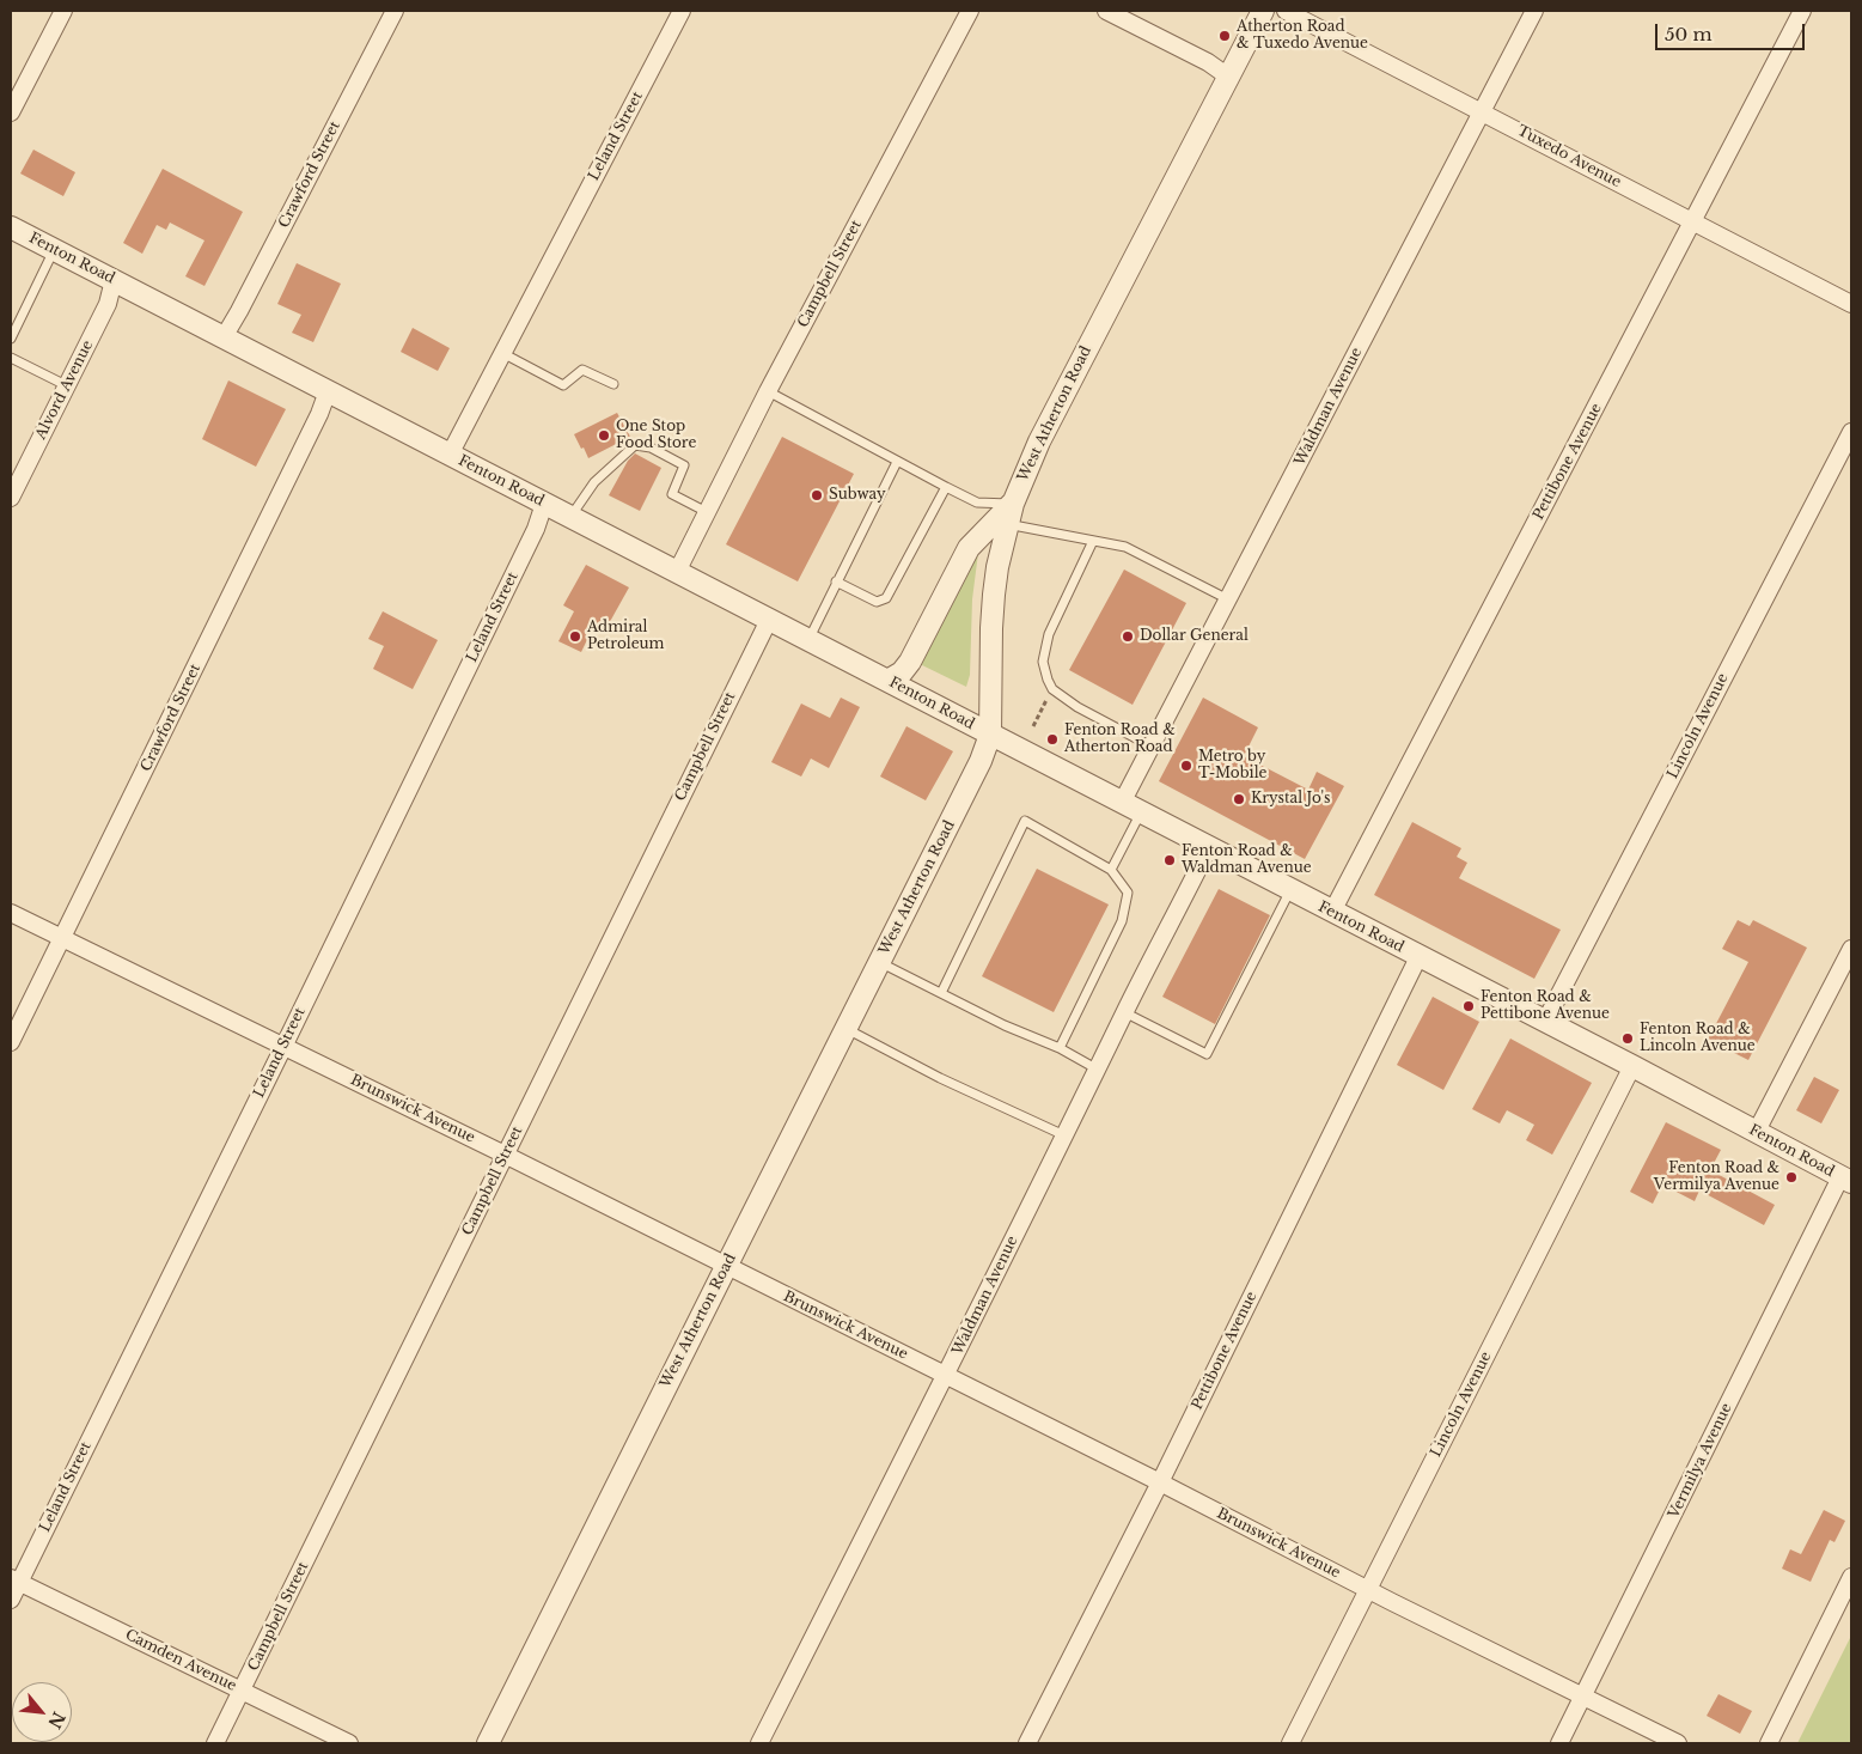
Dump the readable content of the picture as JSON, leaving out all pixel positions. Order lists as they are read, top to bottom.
{
  "streets": {
    "street": [
      "Leland Street",
      "Tuxedo Avenue",
      "Crawford Street",
      "Fenton Road",
      "Campbell Street",
      "Alvord Avenue",
      "Waldman Avenue",
      "West Atherton Road",
      "Pettibone Avenue",
      "Lincoln Avenue",
      "Brunswick Avenue",
      "Vermilya Avenue",
      "Camden Avenue"
    ]
  },
  "crossings": [
    ["Leland Street", "Fenton Road"],
    ["Leland Street", "Brunswick Avenue"],
    ["Leland Street", "Camden Avenue"],
    ["Tuxedo Avenue", "Waldman Avenue"],
    ["Tuxedo Avenue", "Pettibone Avenue"],
    ["Crawford Street", "Fenton Road"],
    ["Crawford Street", "Brunswick Avenue"],
    ["Fenton Road", "Campbell Street"],
    ["Fenton Road", "Alvord Avenue"],
    ["Fenton Road", "Waldman Avenue"],
    ["Fenton Road", "West Atherton Road"],
    ["Fenton Road", "Pettibone Avenue"],
    ["Fenton Road", "Lincoln Avenue"],
    ["Fenton Road", "Vermilya Avenue"],
    ["Campbell Street", "Brunswick Avenue"],
    ["Campbell Street", "Camden Avenue"],
    ["Waldman Avenue", "Brunswick Avenue"],
    ["West Atherton Road", "Brunswick Avenue"],
    ["Pettibone Avenue", "Brunswick Avenue"],
    ["Lincoln Avenue", "Brunswick Avenue"],
    ["Brunswick Avenue", "Vermilya Avenue"]
  ],
  "places": [
    "Atherton Road & Tuxedo Avenue",
    "One Stop Food Store",
    "Subway",
    "Admiral Petroleum",
    "Dollar General",
    "Fenton Road & Atherton Road",
    "Metro by T-Mobile",
    "Krystal Jo's",
    "Fenton Road & Waldman Avenue",
    "Fenton Road & Pettibone Avenue",
    "Fenton Road & Lincoln Avenue",
    "Fenton Road & Vermilya Avenue"
  ],
  "scale_bar": "50 m",
  "north": "bottom right"
}
